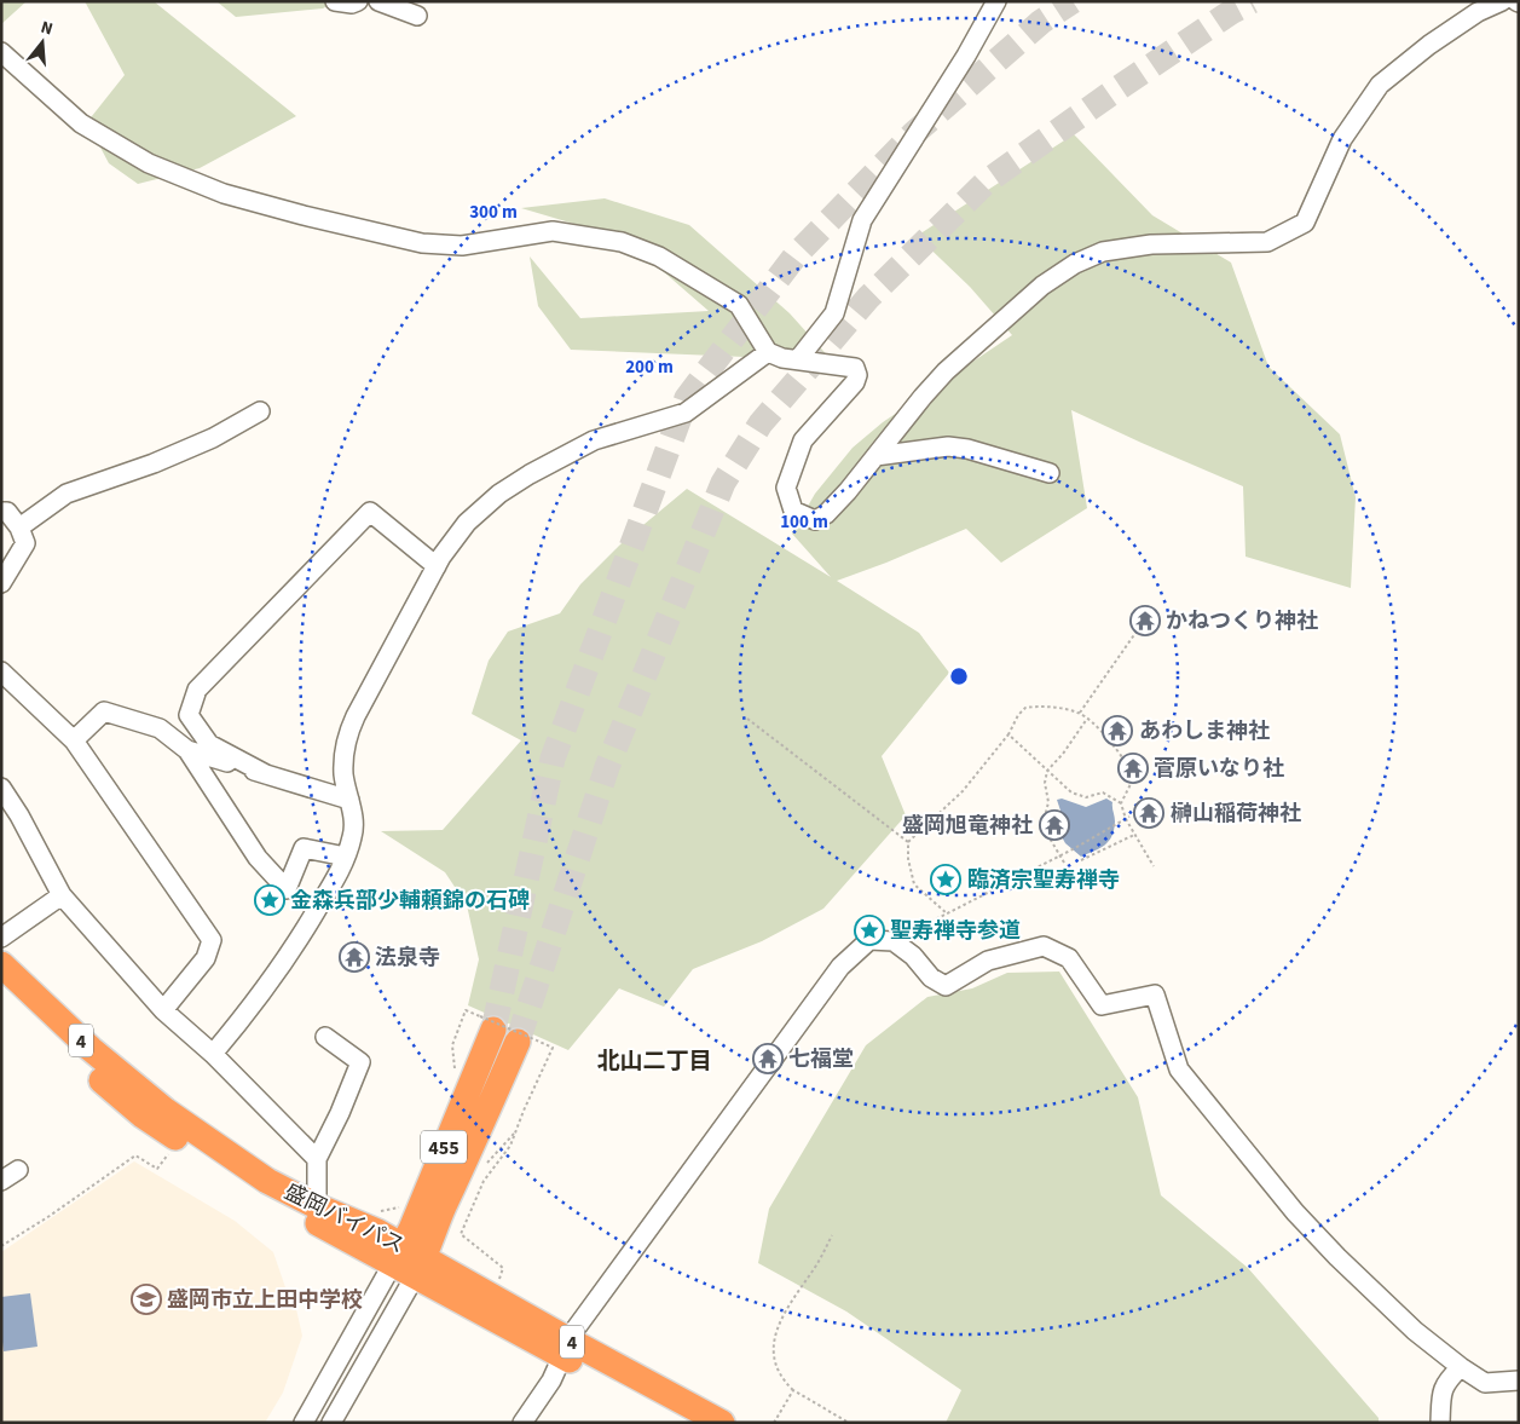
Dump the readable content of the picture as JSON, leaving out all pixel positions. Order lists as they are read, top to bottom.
{
  "streets": {
    "highway": ["4", "455", "盛岡バイパス"]
  },
  "crossings": [
    ["455", "盛岡バイパス"]
  ],
  "districts": ["北山二丁目"],
  "places": {
    "temple": [
      "かねつくり神社",
      "あわしま神社",
      "菅原いなり社",
      "榊山稲荷神社",
      "盛岡旭竜神社",
      "法泉寺",
      "七福堂"
    ],
    "place": ["臨済宗聖寿禅寺", "金森兵部少輔頼錦の石碑", "聖寿禅寺参道"],
    "school or university": ["盛岡市立上田中学校"]
  },
  "north": "top",
  "rings": ["300 m", "200 m", "100 m"]
}
